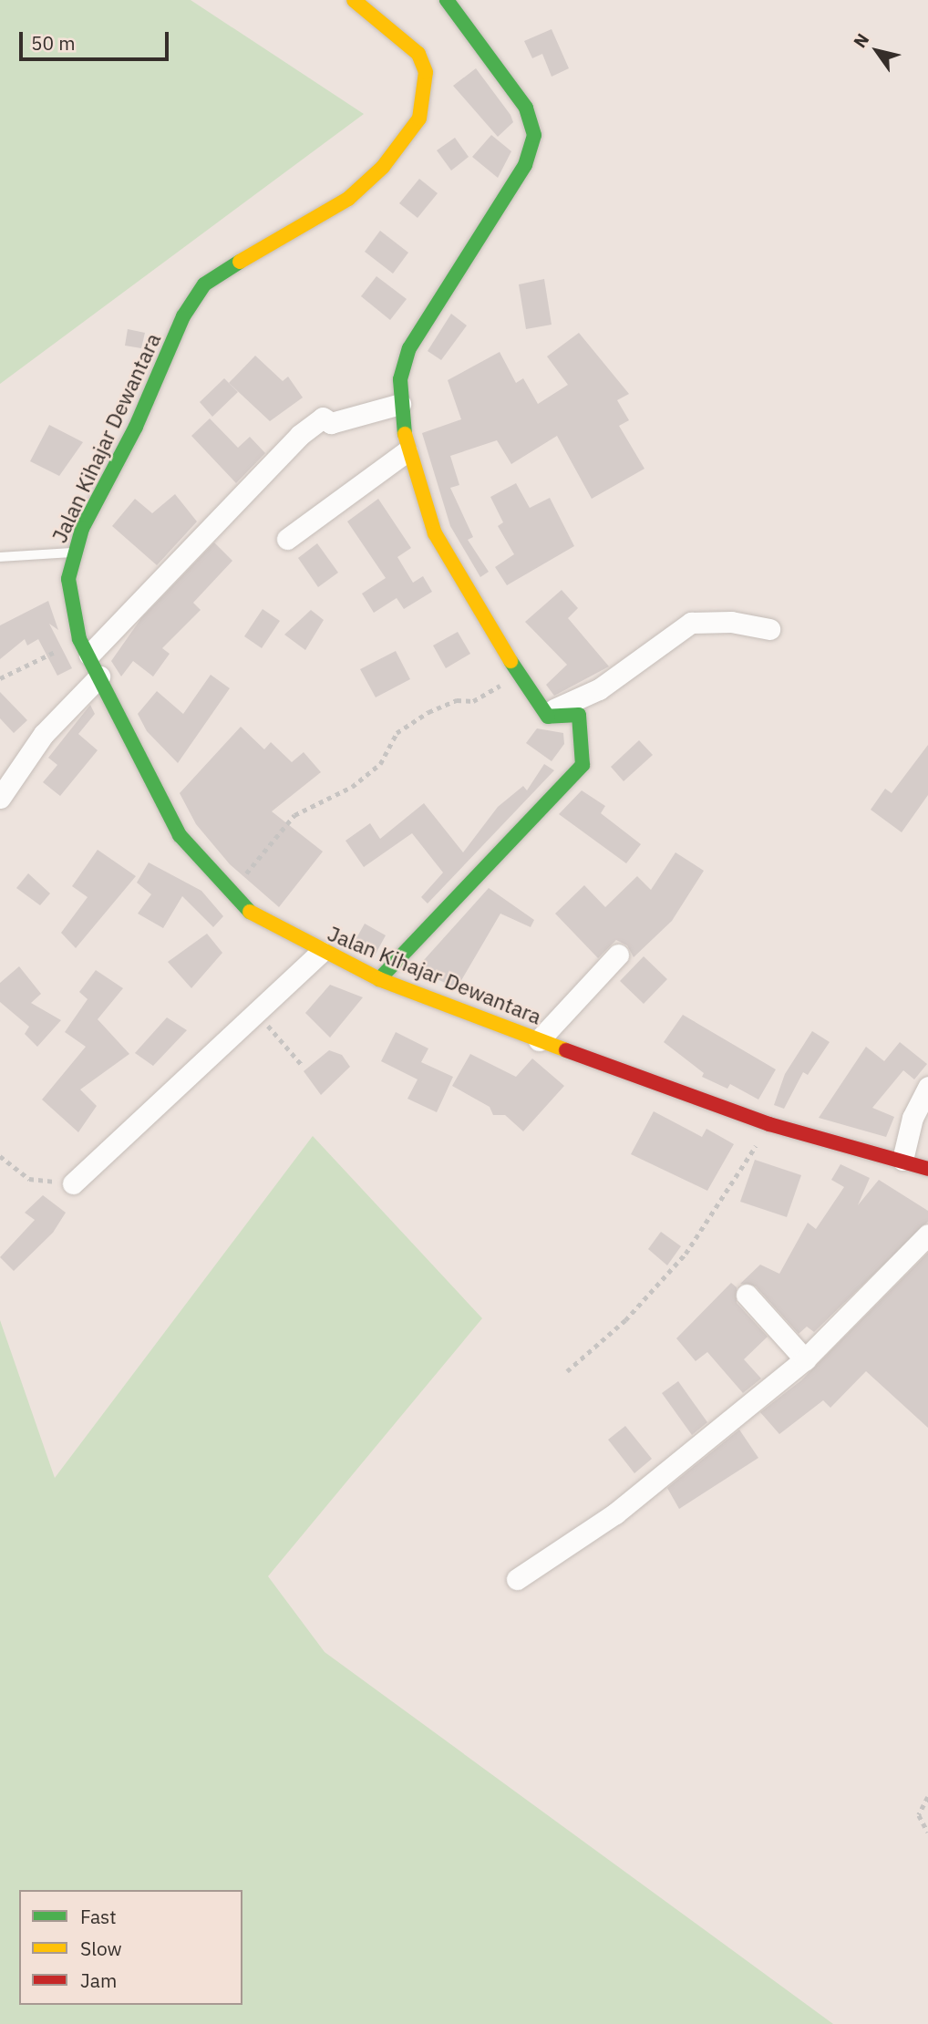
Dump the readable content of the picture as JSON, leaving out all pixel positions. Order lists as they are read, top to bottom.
{
  "streets": {
    "main road": ["Jalan Kihajar Dewantara"]
  },
  "legend": ["Fast", "Slow", "Jam"],
  "scale_bar": "50 m",
  "north": "top left"
}
